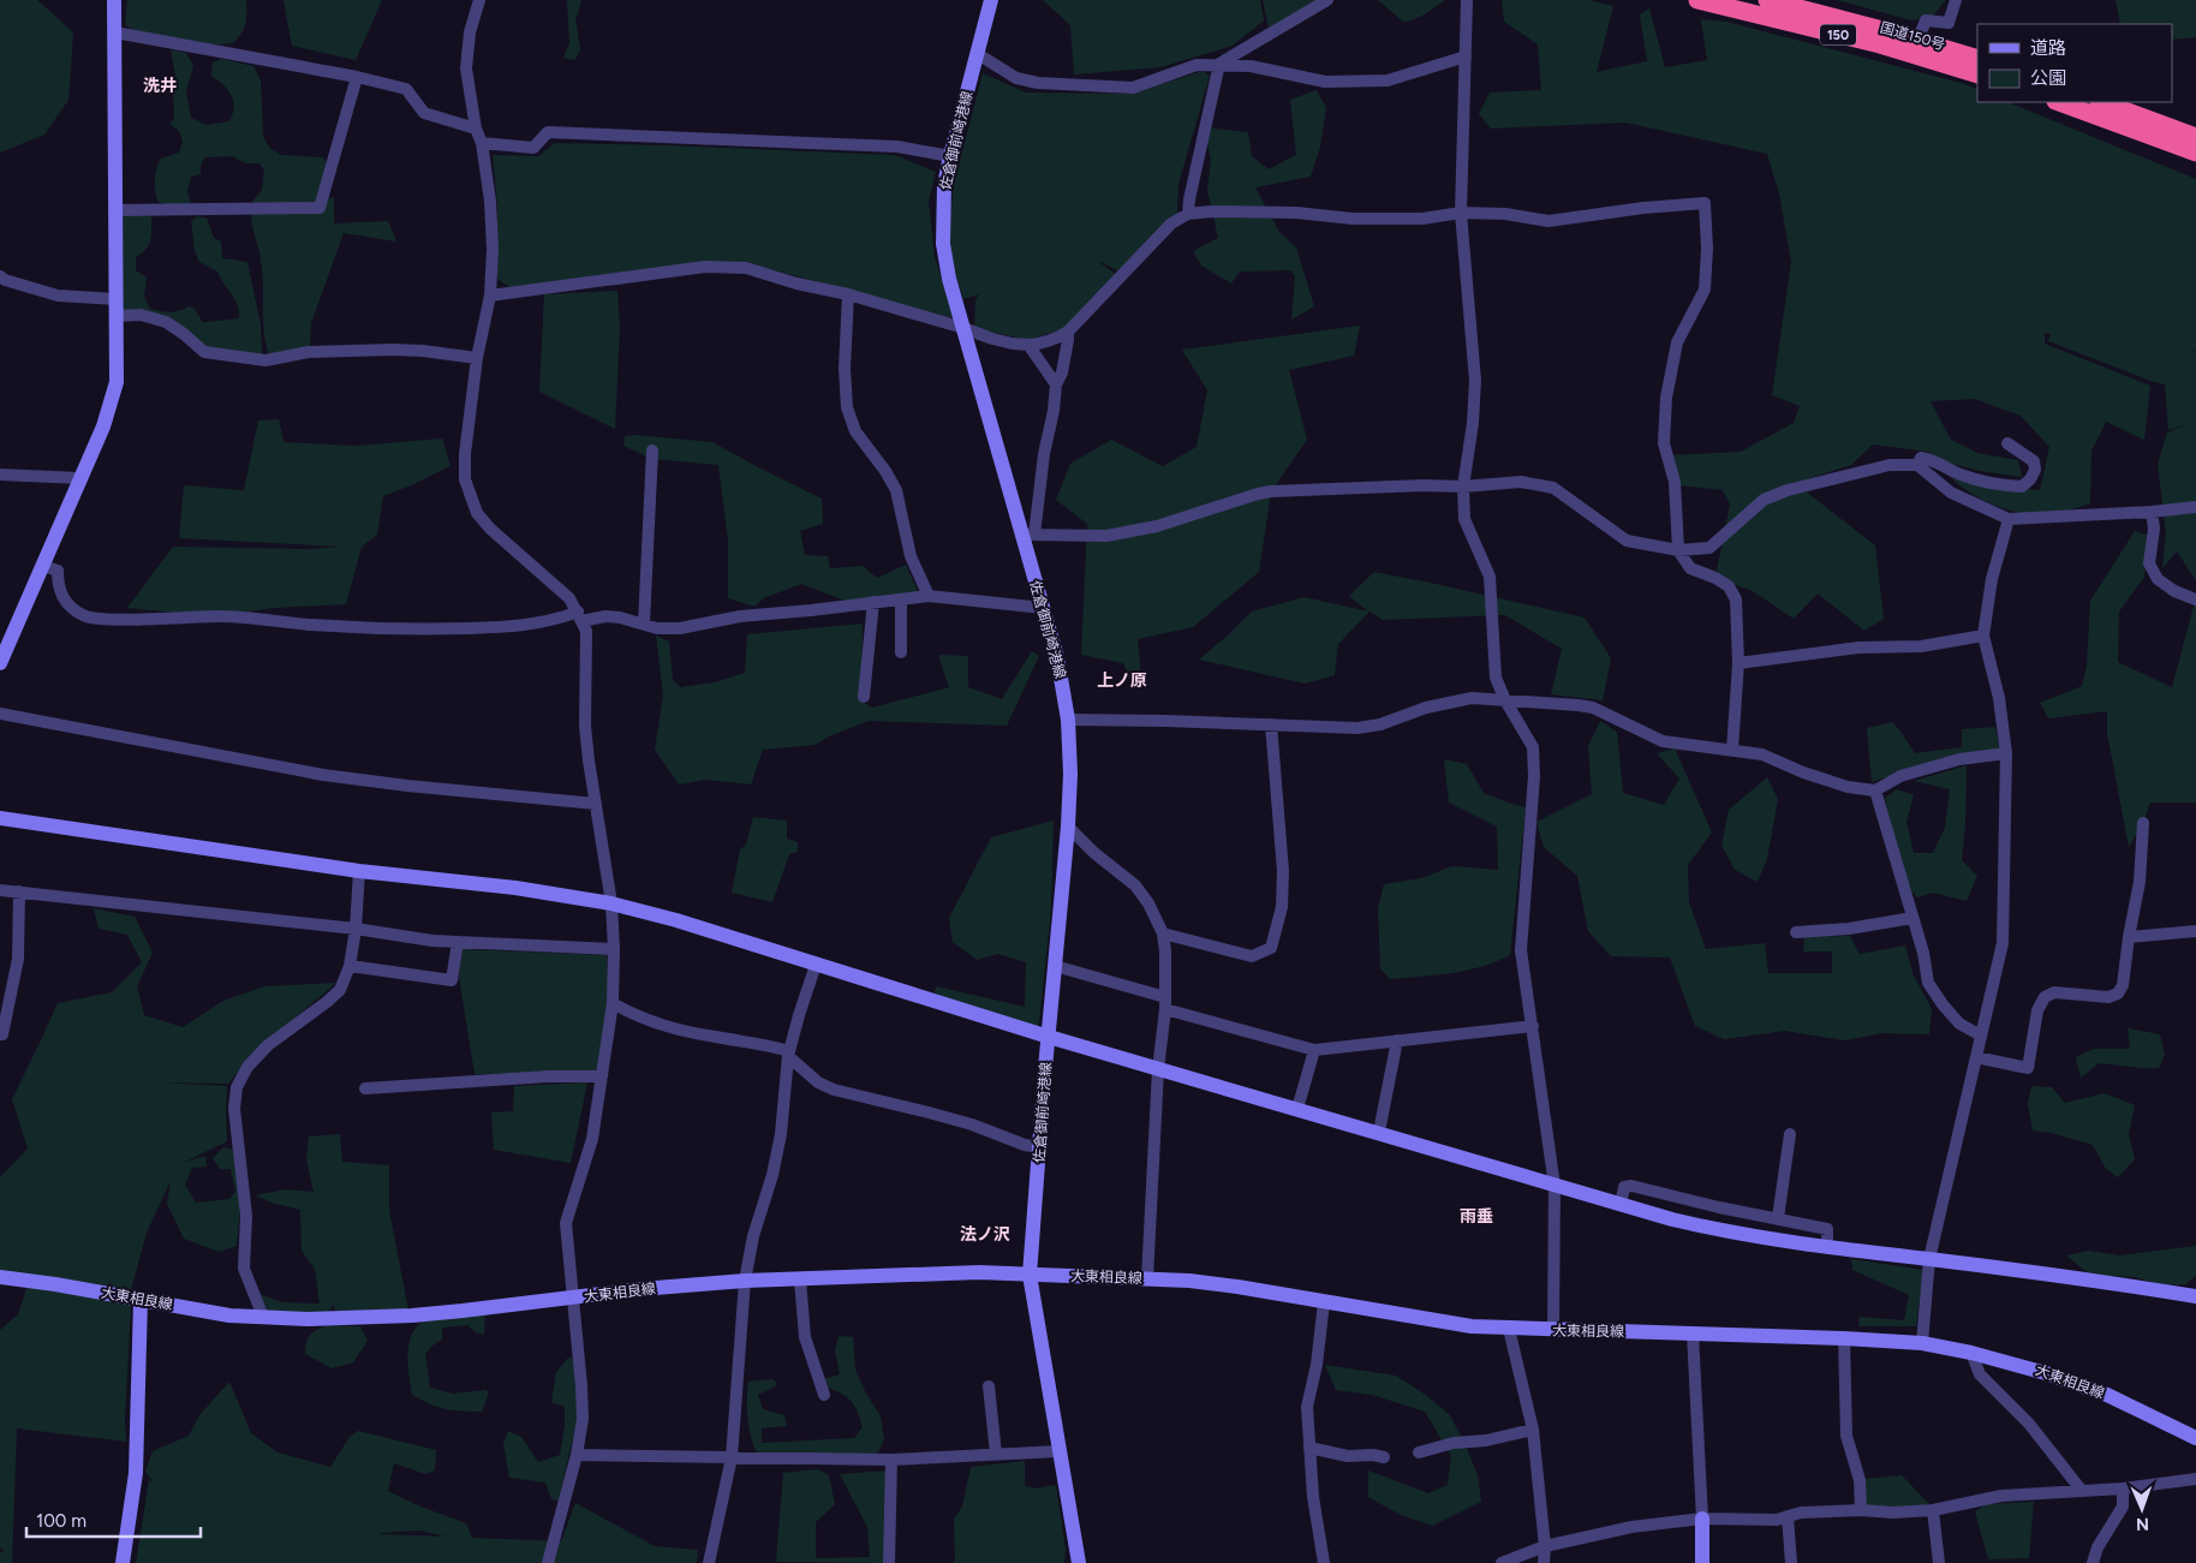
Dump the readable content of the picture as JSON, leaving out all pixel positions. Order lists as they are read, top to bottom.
{
  "streets": {
    "highway": ["150", "国道150号"],
    "street": ["佐倉御前崎港線", "大東相良線"]
  },
  "crossings": [
    ["佐倉御前崎港線", "大東相良線"]
  ],
  "districts": [
    "洗井",
    "上ノ原",
    "雨垂",
    "法ノ沢"
  ],
  "legend": ["道路", "公園"],
  "scale_bar": "100 m",
  "north": "bottom"
}
